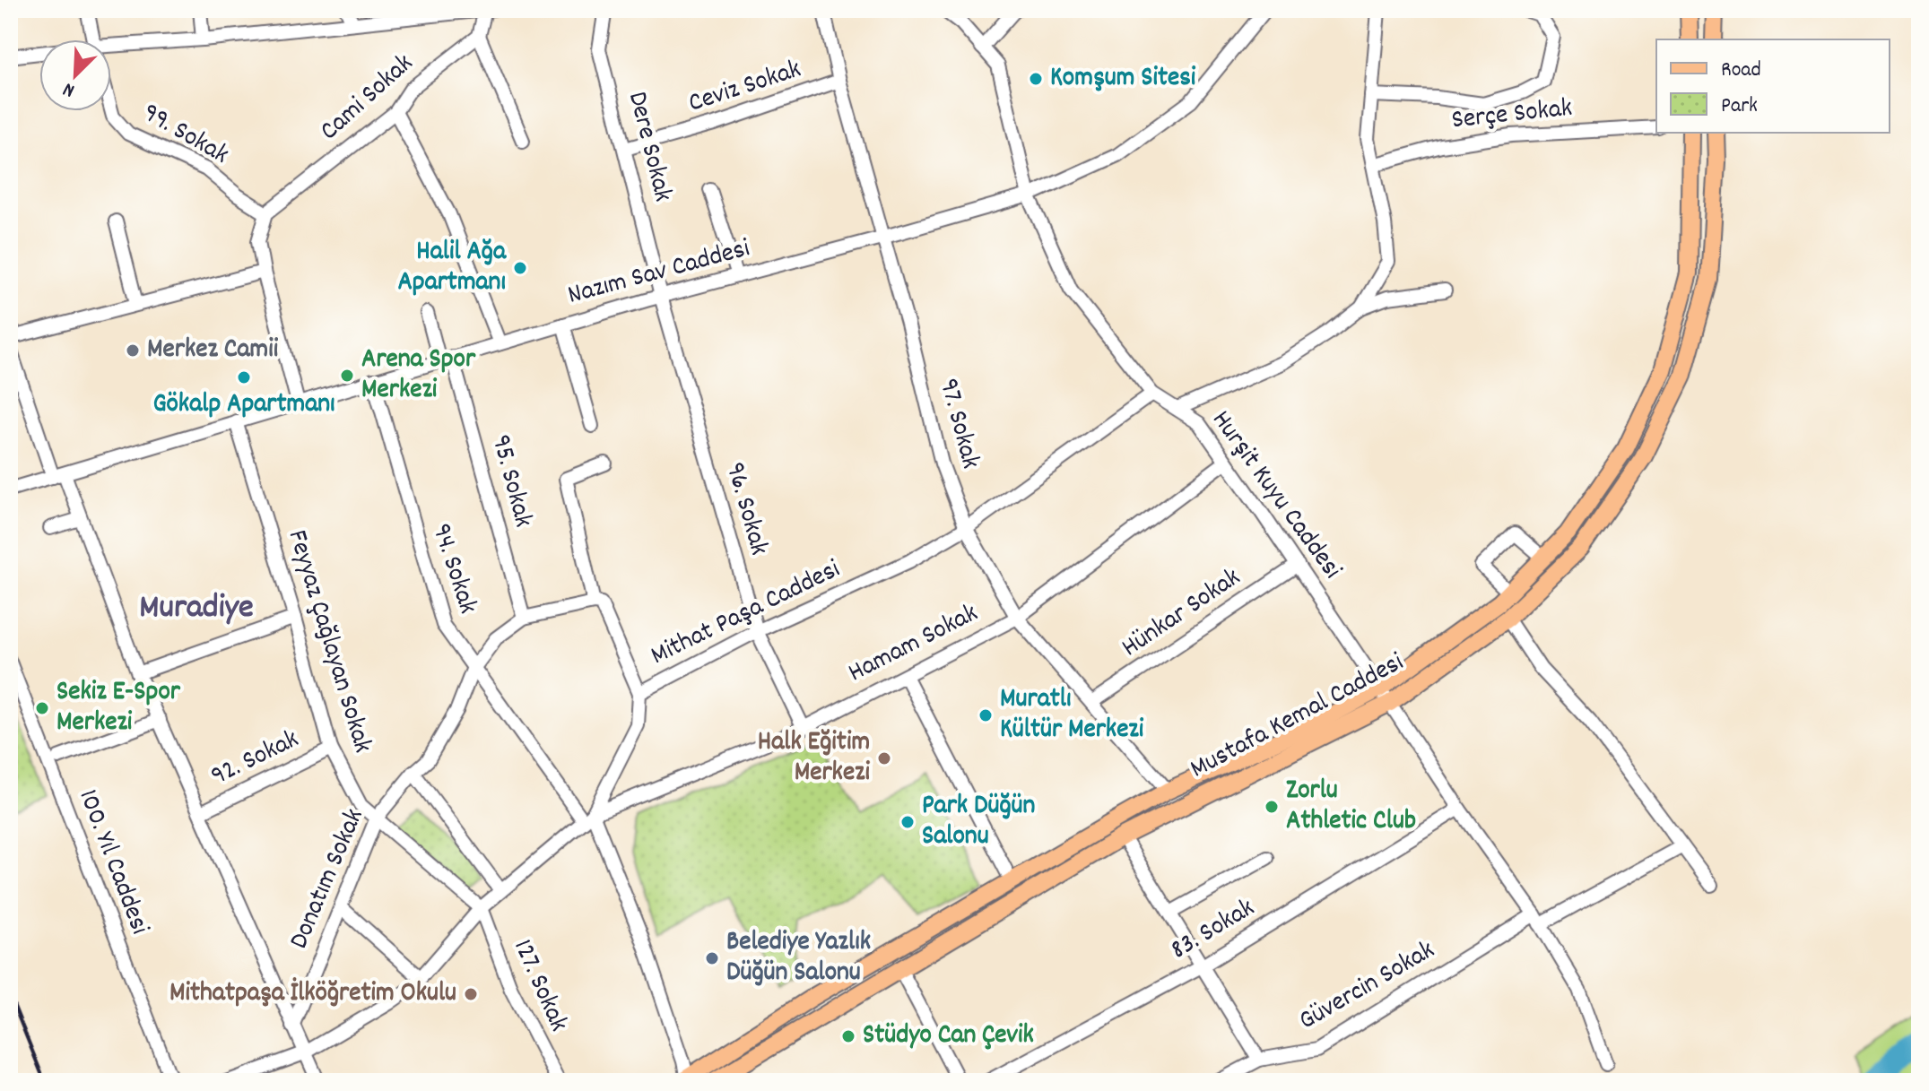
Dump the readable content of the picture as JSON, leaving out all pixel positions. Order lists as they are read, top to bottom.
{
  "streets": {
    "main road": ["Mustafa Kemal Caddesi"],
    "street": [
      "Ceviz Sokak",
      "Cami Sokak",
      "Serçe Sokak",
      "99. Sokak",
      "Dere Sokak",
      "Nazım Sav Caddesi",
      "97. Sokak",
      "95. Sokak",
      "Hurşit Kuyu Caddesi",
      "96. Sokak",
      "94. Sokak",
      "Mithat Paşa Caddesi",
      "Hünkar Sokak",
      "Feyyaz Çağlayan Sokak",
      "Hamam Sokak",
      "92. Sokak",
      "100. Yıl Caddesi",
      "Donatım Sokak",
      "83. Sokak",
      "127. Sokak",
      "Güvercin Sokak"
    ]
  },
  "crossings": [
    ["Ceviz Sokak", "Dere Sokak"],
    ["Ceviz Sokak", "97. Sokak"],
    ["Cami Sokak", "99. Sokak"],
    ["Dere Sokak", "Nazım Sav Caddesi"],
    ["Dere Sokak", "96. Sokak"],
    ["Nazım Sav Caddesi", "97. Sokak"],
    ["Nazım Sav Caddesi", "95. Sokak"],
    ["Nazım Sav Caddesi", "Hurşit Kuyu Caddesi"],
    ["Nazım Sav Caddesi", "96. Sokak"],
    ["Nazım Sav Caddesi", "94. Sokak"],
    ["Nazım Sav Caddesi", "Feyyaz Çağlayan Sokak"],
    ["97. Sokak", "Mithat Paşa Caddesi"],
    ["97. Sokak", "Hünkar Sokak"],
    ["97. Sokak", "Hamam Sokak"],
    ["97. Sokak", "Mustafa Kemal Caddesi"],
    ["95. Sokak", "Donatım Sokak"],
    ["Hurşit Kuyu Caddesi", "Mithat Paşa Caddesi"],
    ["Hurşit Kuyu Caddesi", "Hünkar Sokak"],
    ["Hurşit Kuyu Caddesi", "Hamam Sokak"],
    ["Hurşit Kuyu Caddesi", "Mustafa Kemal Caddesi"],
    ["Hurşit Kuyu Caddesi", "83. Sokak"],
    ["Hurşit Kuyu Caddesi", "Güvercin Sokak"],
    ["96. Sokak", "Mithat Paşa Caddesi"],
    ["96. Sokak", "Hamam Sokak"],
    ["94. Sokak", "Mithat Paşa Caddesi"],
    ["94. Sokak", "Hamam Sokak"],
    ["94. Sokak", "Mustafa Kemal Caddesi"],
    ["94. Sokak", "Donatım Sokak"],
    ["Mithat Paşa Caddesi", "Feyyaz Çağlayan Sokak"],
    ["Mithat Paşa Caddesi", "Hamam Sokak"],
    ["Mithat Paşa Caddesi", "127. Sokak"],
    ["Feyyaz Çağlayan Sokak", "92. Sokak"],
    ["Feyyaz Çağlayan Sokak", "Donatım Sokak"],
    ["Feyyaz Çağlayan Sokak", "127. Sokak"]
  ],
  "districts": ["Muradiye"],
  "places": [
    "Komşum Sitesi",
    "Halil Ağa Apartmanı",
    "Merkez Camii",
    "Arena Spor Merkezi",
    "Gökalp Apartmanı",
    "Sekiz E-Spor Merkezi",
    "Muratlı Kültür Merkezi",
    "Halk Eğitim Merkezi",
    "Zorlu Athletic Club",
    "Park Düğün Salonu",
    "Belediye Yazlık Düğün Salonu",
    "Mithatpaşa İlköğretim Okulu",
    "Stüdyo Can Çevik"
  ],
  "legend": ["Road", "Park"],
  "north": "bottom left"
}
